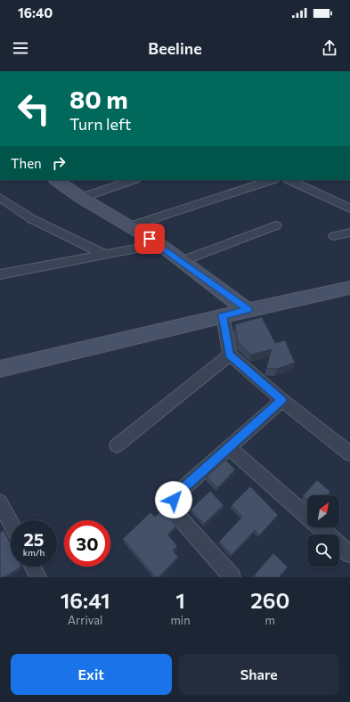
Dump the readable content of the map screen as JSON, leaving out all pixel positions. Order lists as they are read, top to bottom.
{
  "north": "top right",
  "page": {
    "status": "16:40",
    "header": "Beeline",
    "turn": ["80 m", "Turn left"],
    "then": "Then",
    "speed": "25 km/h",
    "limit": "30",
    "eta": [
      "16:41",
      "Arrival",
      "1",
      "min",
      "260",
      "m"
    ],
    "buttons": ["Exit", "Share"]
  }
}
